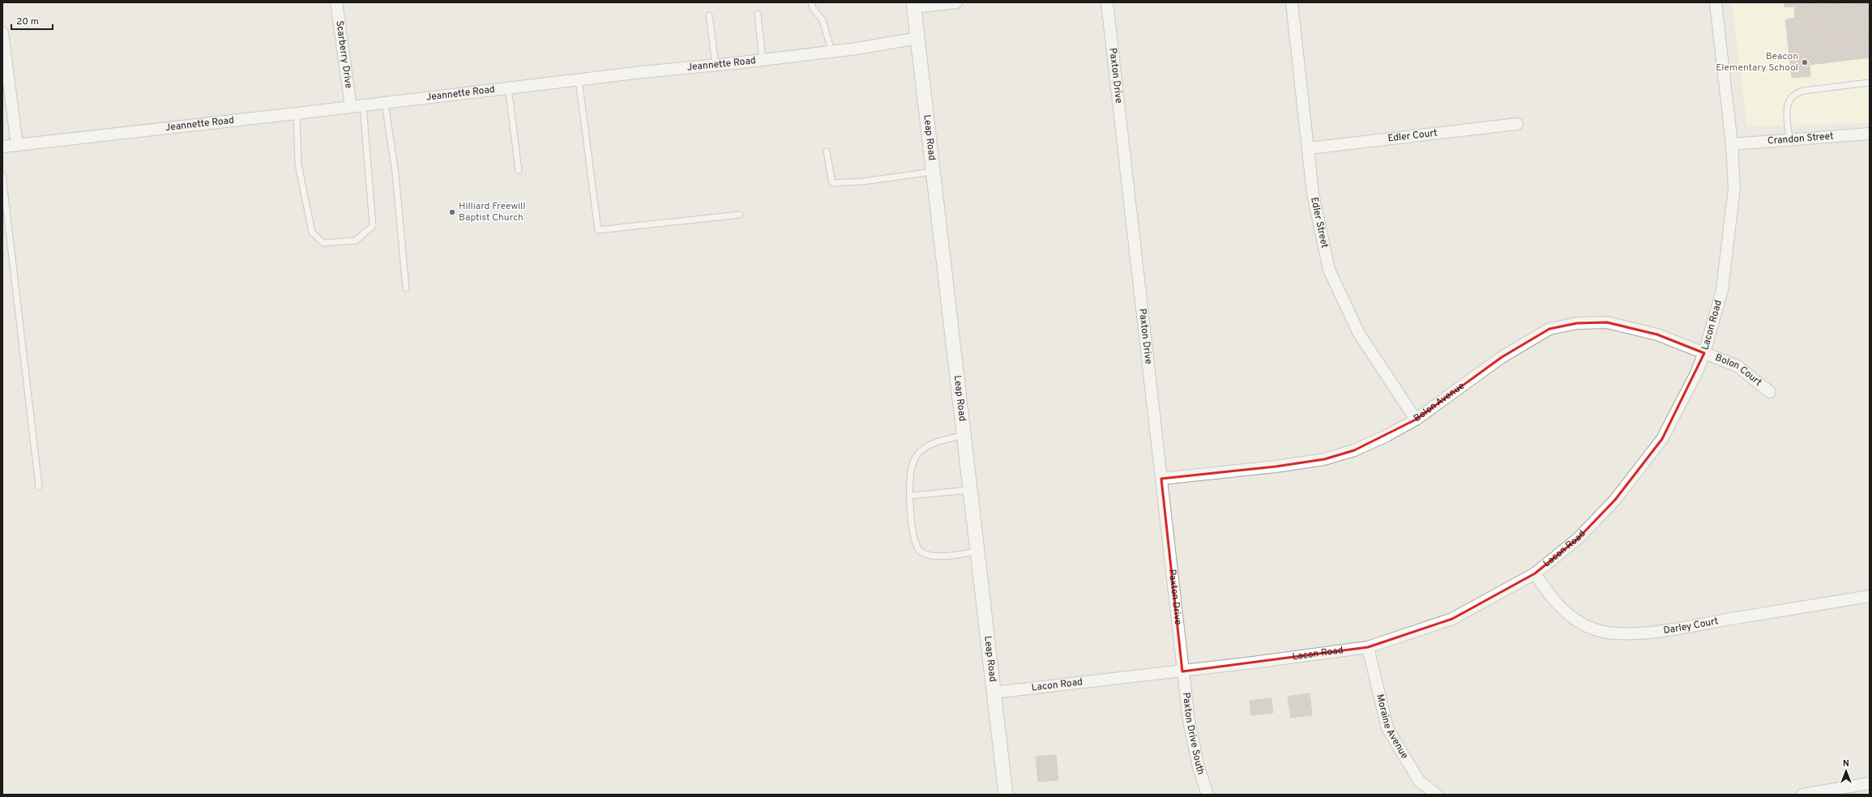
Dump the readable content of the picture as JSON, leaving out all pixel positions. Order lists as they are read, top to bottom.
{
  "streets": {
    "street": [
      "Scarberry Drive",
      "Jeannette Road",
      "Paxton Drive",
      "Edler Court",
      "Leap Road",
      "Crandon Street",
      "Edler Street",
      "Lacon Road",
      "Bolon Court",
      "Bolon Avenue",
      "Darley Court",
      "Moraine Avenue",
      "Paxton Drive South"
    ]
  },
  "crossings": [
    ["Scarberry Drive", "Jeannette Road"],
    ["Jeannette Road", "Leap Road"],
    ["Paxton Drive", "Lacon Road"],
    ["Paxton Drive", "Bolon Avenue"],
    ["Paxton Drive", "Paxton Drive South"],
    ["Edler Court", "Edler Street"],
    ["Leap Road", "Lacon Road"],
    ["Crandon Street", "Lacon Road"],
    ["Edler Street", "Bolon Avenue"],
    ["Lacon Road", "Bolon Court"],
    ["Lacon Road", "Bolon Avenue"],
    ["Lacon Road", "Darley Court"],
    ["Lacon Road", "Moraine Avenue"],
    ["Lacon Road", "Paxton Drive South"],
    ["Bolon Court", "Bolon Avenue"]
  ],
  "places": ["Beacon Elementary School", "Hilliard Freewill Baptist Church"],
  "scale_bar": "20 m",
  "north": "top"
}
